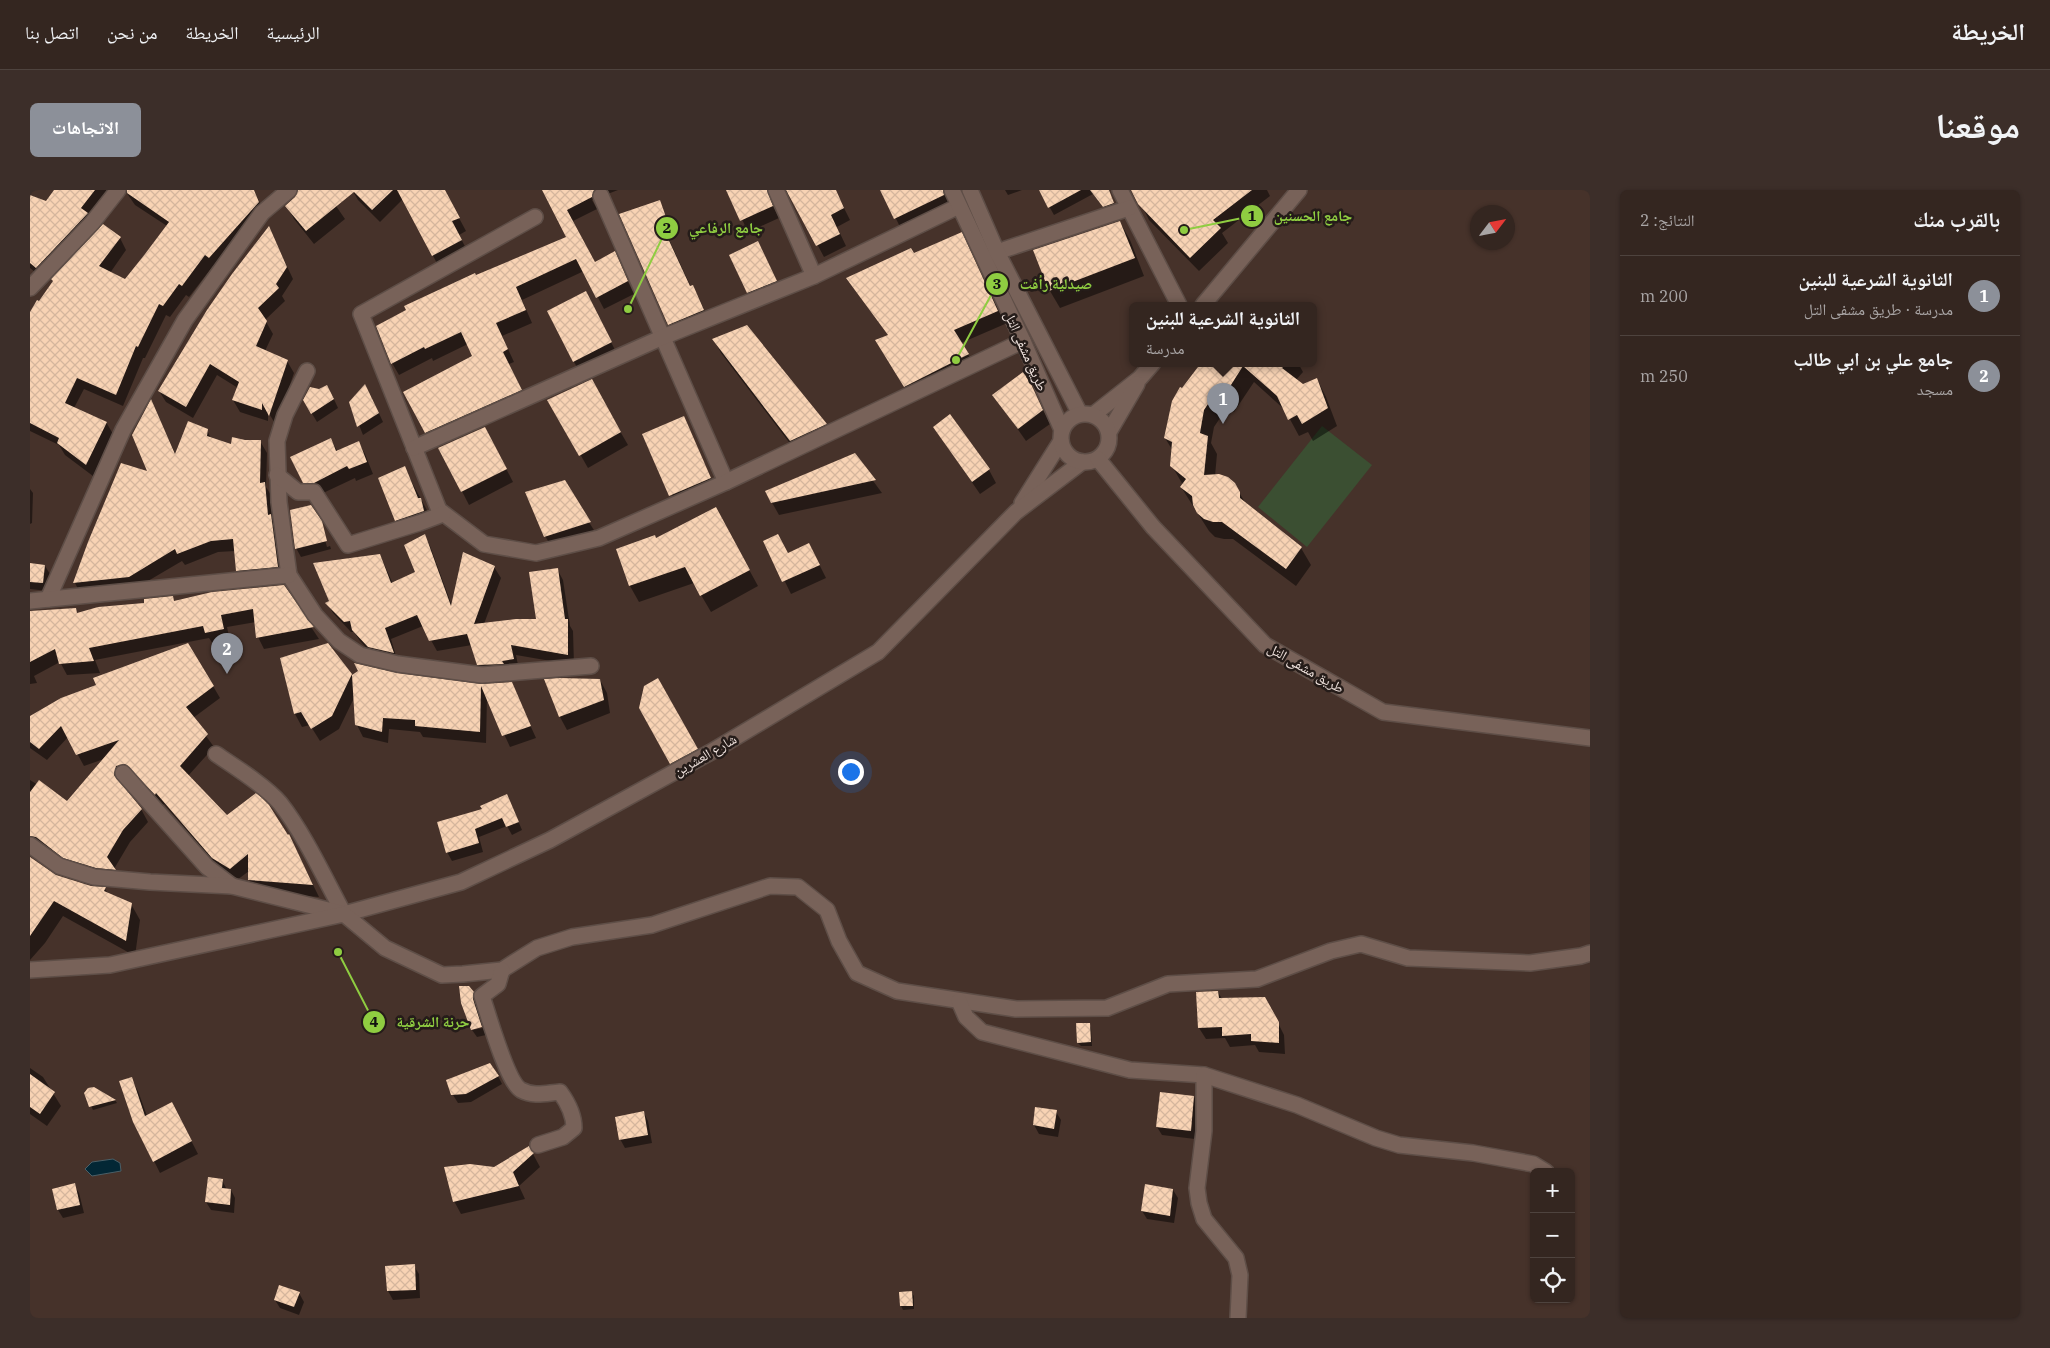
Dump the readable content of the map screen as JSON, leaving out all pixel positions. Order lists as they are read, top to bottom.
{
  "streets": {
    "street": ["طريق مشفى التل", "شارع العشرين"]
  },
  "places": [
    "جامع الحسنين",
    "جامع الرفاعي",
    "صيدلية رأفت",
    "حرنة الشرقية"
  ],
  "north": "top right",
  "page": {
    "header": "الخريطة",
    "nav": [
      "الرئيسية",
      "الخريطة",
      "من نحن",
      "اتصل بنا"
    ],
    "title": "موقعنا",
    "buttons": "الاتجاهات",
    "heading": ["بالقرب منك", "النتائج: 2"],
    "list": [
      {
        "mark": "1",
        "name": "الثانوية الشرعية للبنين",
        "note": "مدرسة · طريق مشفى التل",
        "value": "200 m"
      },
      {
        "mark": "2",
        "name": "جامع علي بن ابي طالب",
        "note": "مسجد",
        "value": "250 m"
      }
    ],
    "popup": ["الثانوية الشرعية للبنين", "مدرسة"],
    "pins": ["1", "2"],
    "map_buttons": ["+", "−"]
  }
}
